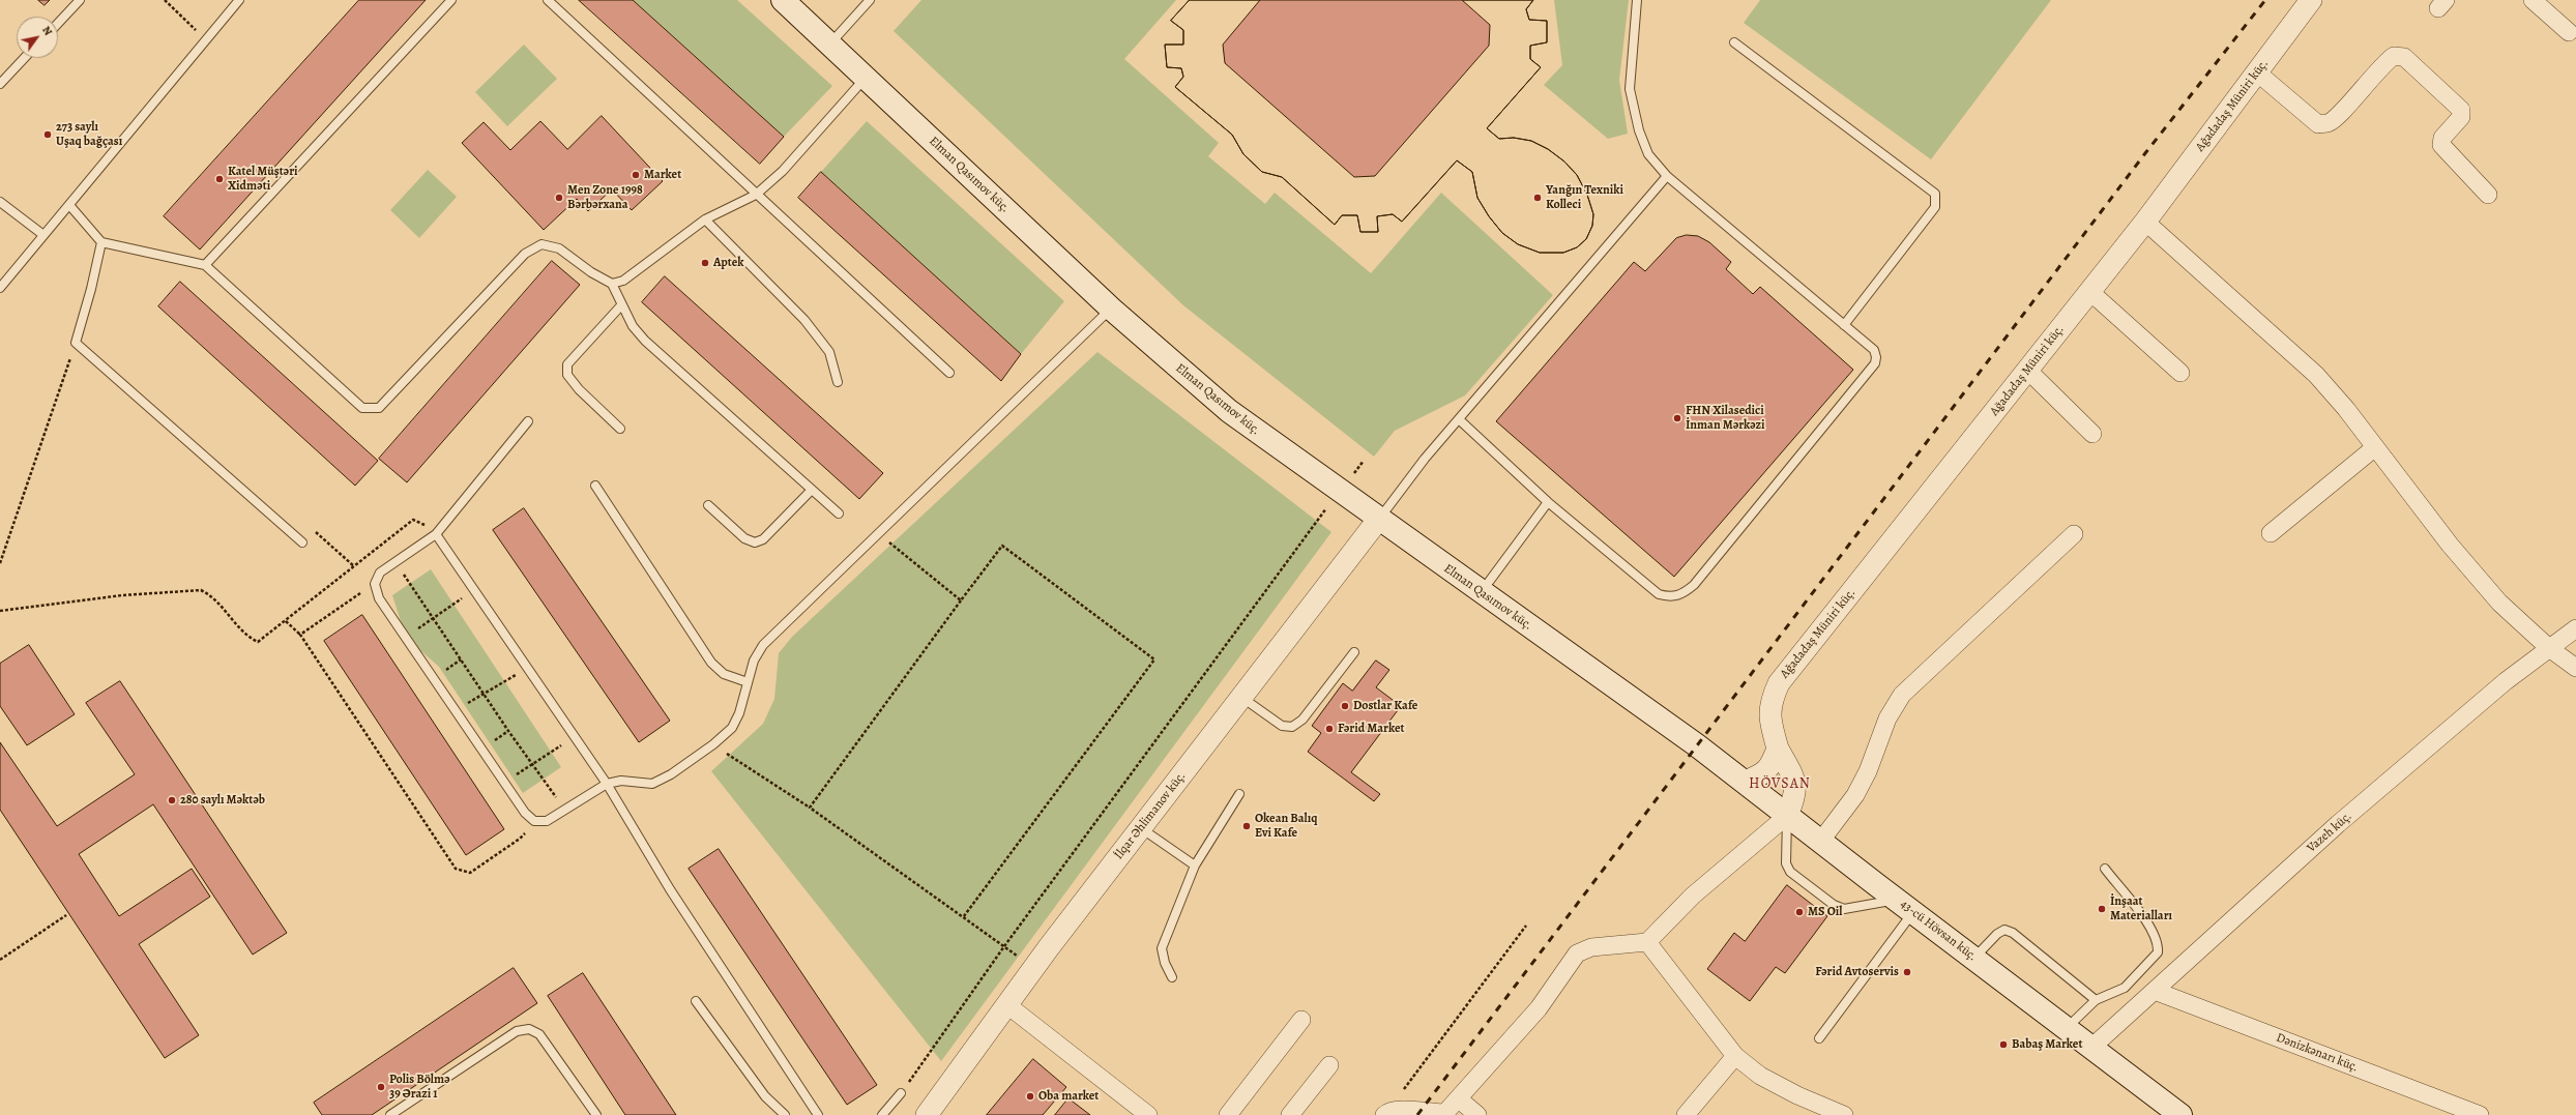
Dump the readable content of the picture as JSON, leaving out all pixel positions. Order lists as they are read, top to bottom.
{
  "streets": {
    "main road": ["Elman Qasımov küç.", "43-cü Hövsan küç."],
    "street": [
      "Ağadadaş Müniri küç.",
      "İlqar Əhlimanov küç.",
      "Vazeh küç.",
      "Dənizkənarı küç."
    ]
  },
  "crossings": [
    ["Ağadadaş Müniri küç.", "43-cü Hövsan küç."],
    ["Elman Qasımov küç.", "İlqar Əhlimanov küç."],
    ["Elman Qasımov küç.", "43-cü Hövsan küç."],
    ["Vazeh küç.", "43-cü Hövsan küç."],
    ["Vazeh küç.", "Dənizkənarı küç."]
  ],
  "districts": ["HÖVSAN"],
  "places": [
    "273 saylı Uşaq bağçası",
    "Market",
    "Katel Müştəri Xidməti",
    "Men Zone 1998 Bərbərxana",
    "Yanğın Texniki Kolleci",
    "Aptek",
    "FHN Xilasedici İnman Mərkəzi",
    "Dostlar Kafe",
    "Fərid Market",
    "280 saylı Məktəb",
    "Okean Balıq Evi Kafe",
    "İnşaat Materialları",
    "MS Oil",
    "Fərid Avtoservis",
    "Babaş Market",
    "Polis Bölmə 39 Ərazi 1",
    "Oba market"
  ],
  "north": "top right"
}
